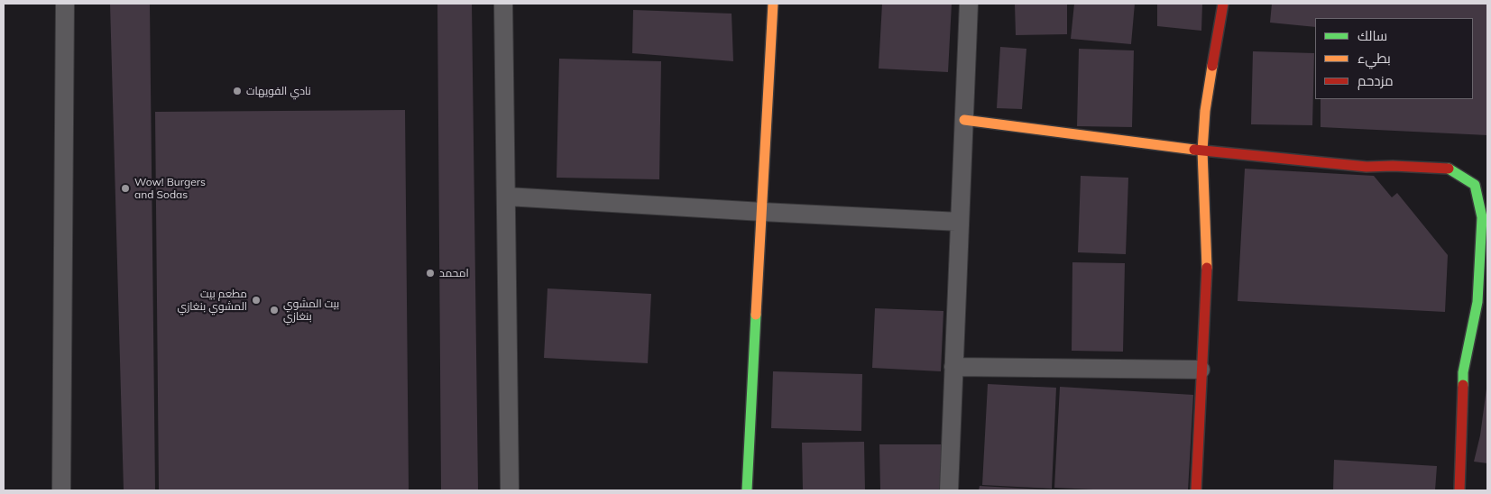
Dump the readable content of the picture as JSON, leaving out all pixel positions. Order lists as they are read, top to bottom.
{
  "places": [
    "نادي الفويهات",
    "Wow! Burgers and Sodas",
    "امحمد",
    "مطعم بيت المشوي بنغازي",
    "بيت المشوي بنغازي"
  ],
  "legend": ["سالك", "بطيء", "مزدحم"]
}
